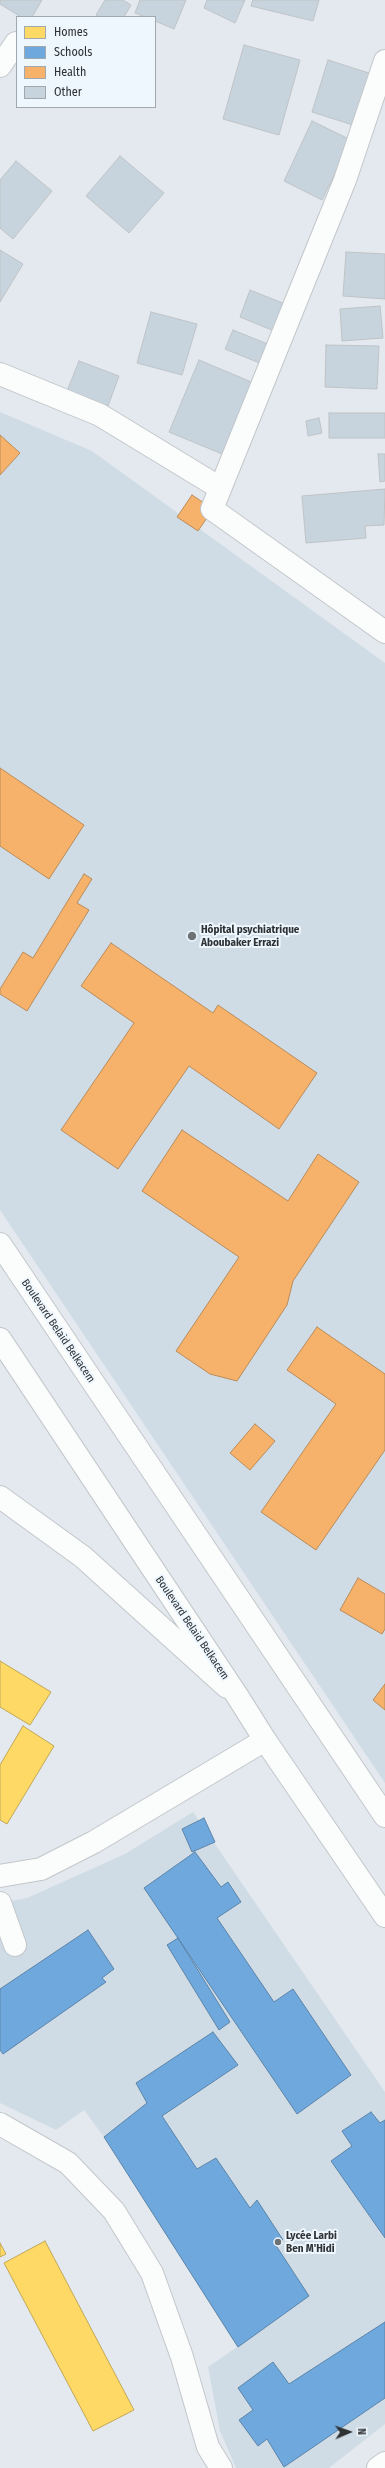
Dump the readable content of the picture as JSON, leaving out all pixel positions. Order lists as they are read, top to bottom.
{
  "streets": {
    "street": ["Boulevard Belaid Belkacem"]
  },
  "places": ["Hôpital psychiatrique Aboubaker Errazi", "Lycée Larbi Ben M'Hidi"],
  "legend": [
    "Homes",
    "Schools",
    "Health",
    "Other"
  ],
  "north": "right"
}
